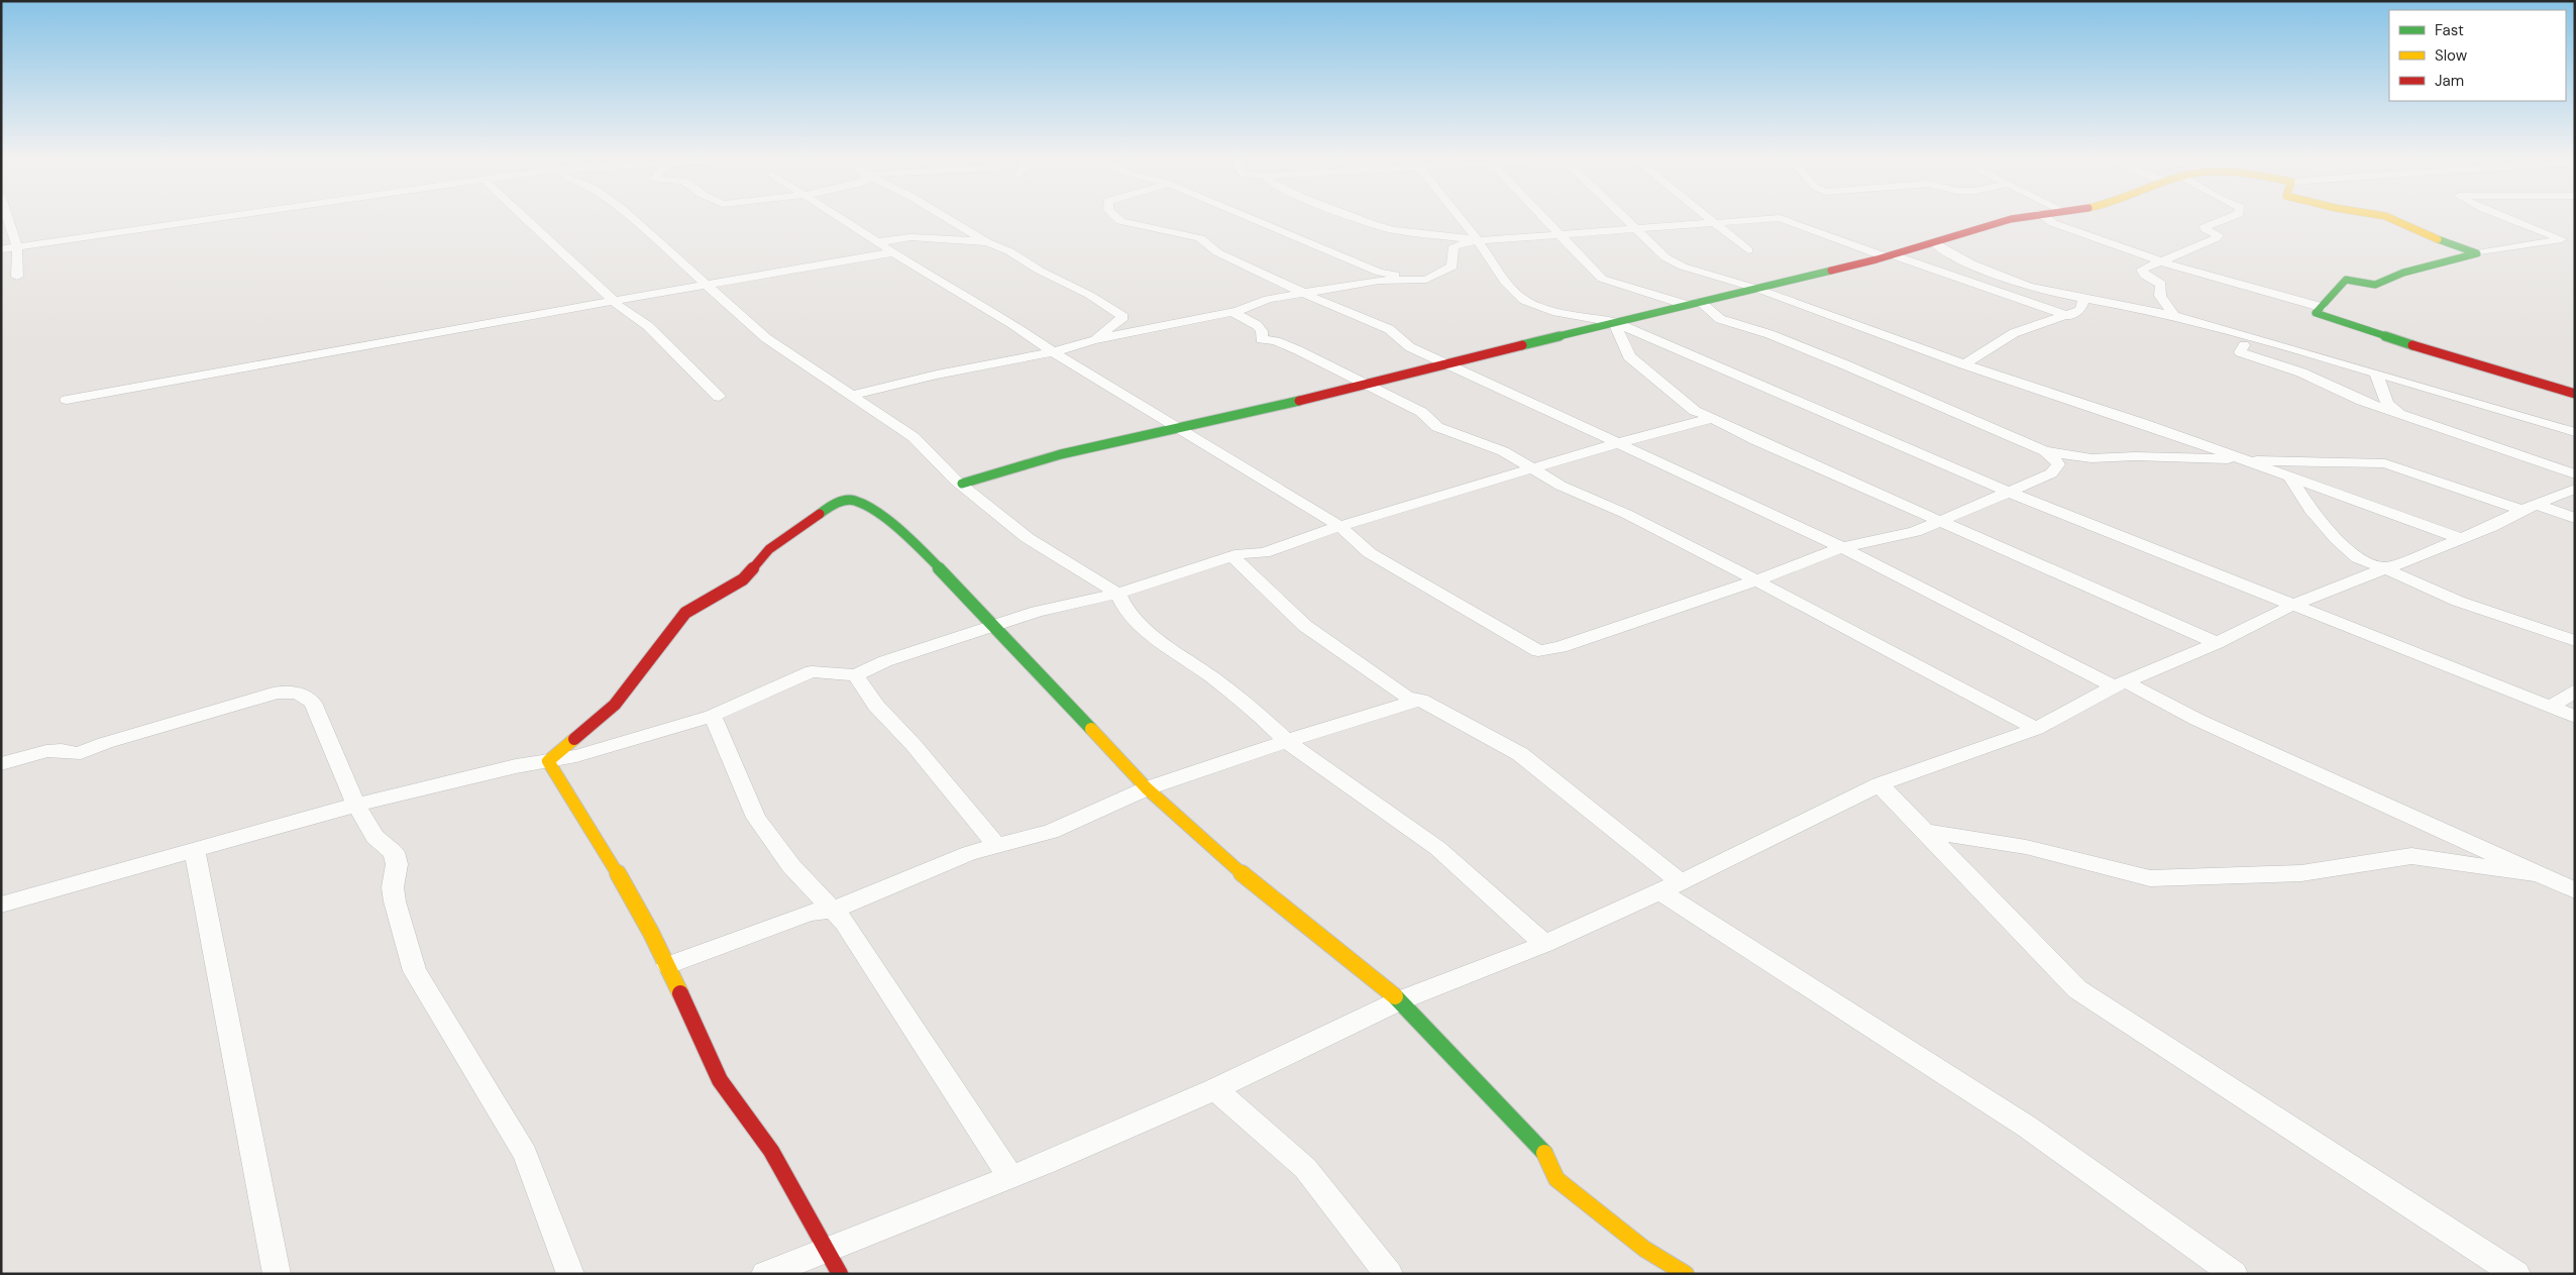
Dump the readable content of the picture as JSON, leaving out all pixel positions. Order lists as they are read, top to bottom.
{
  "legend": ["Fast", "Slow", "Jam"]
}
